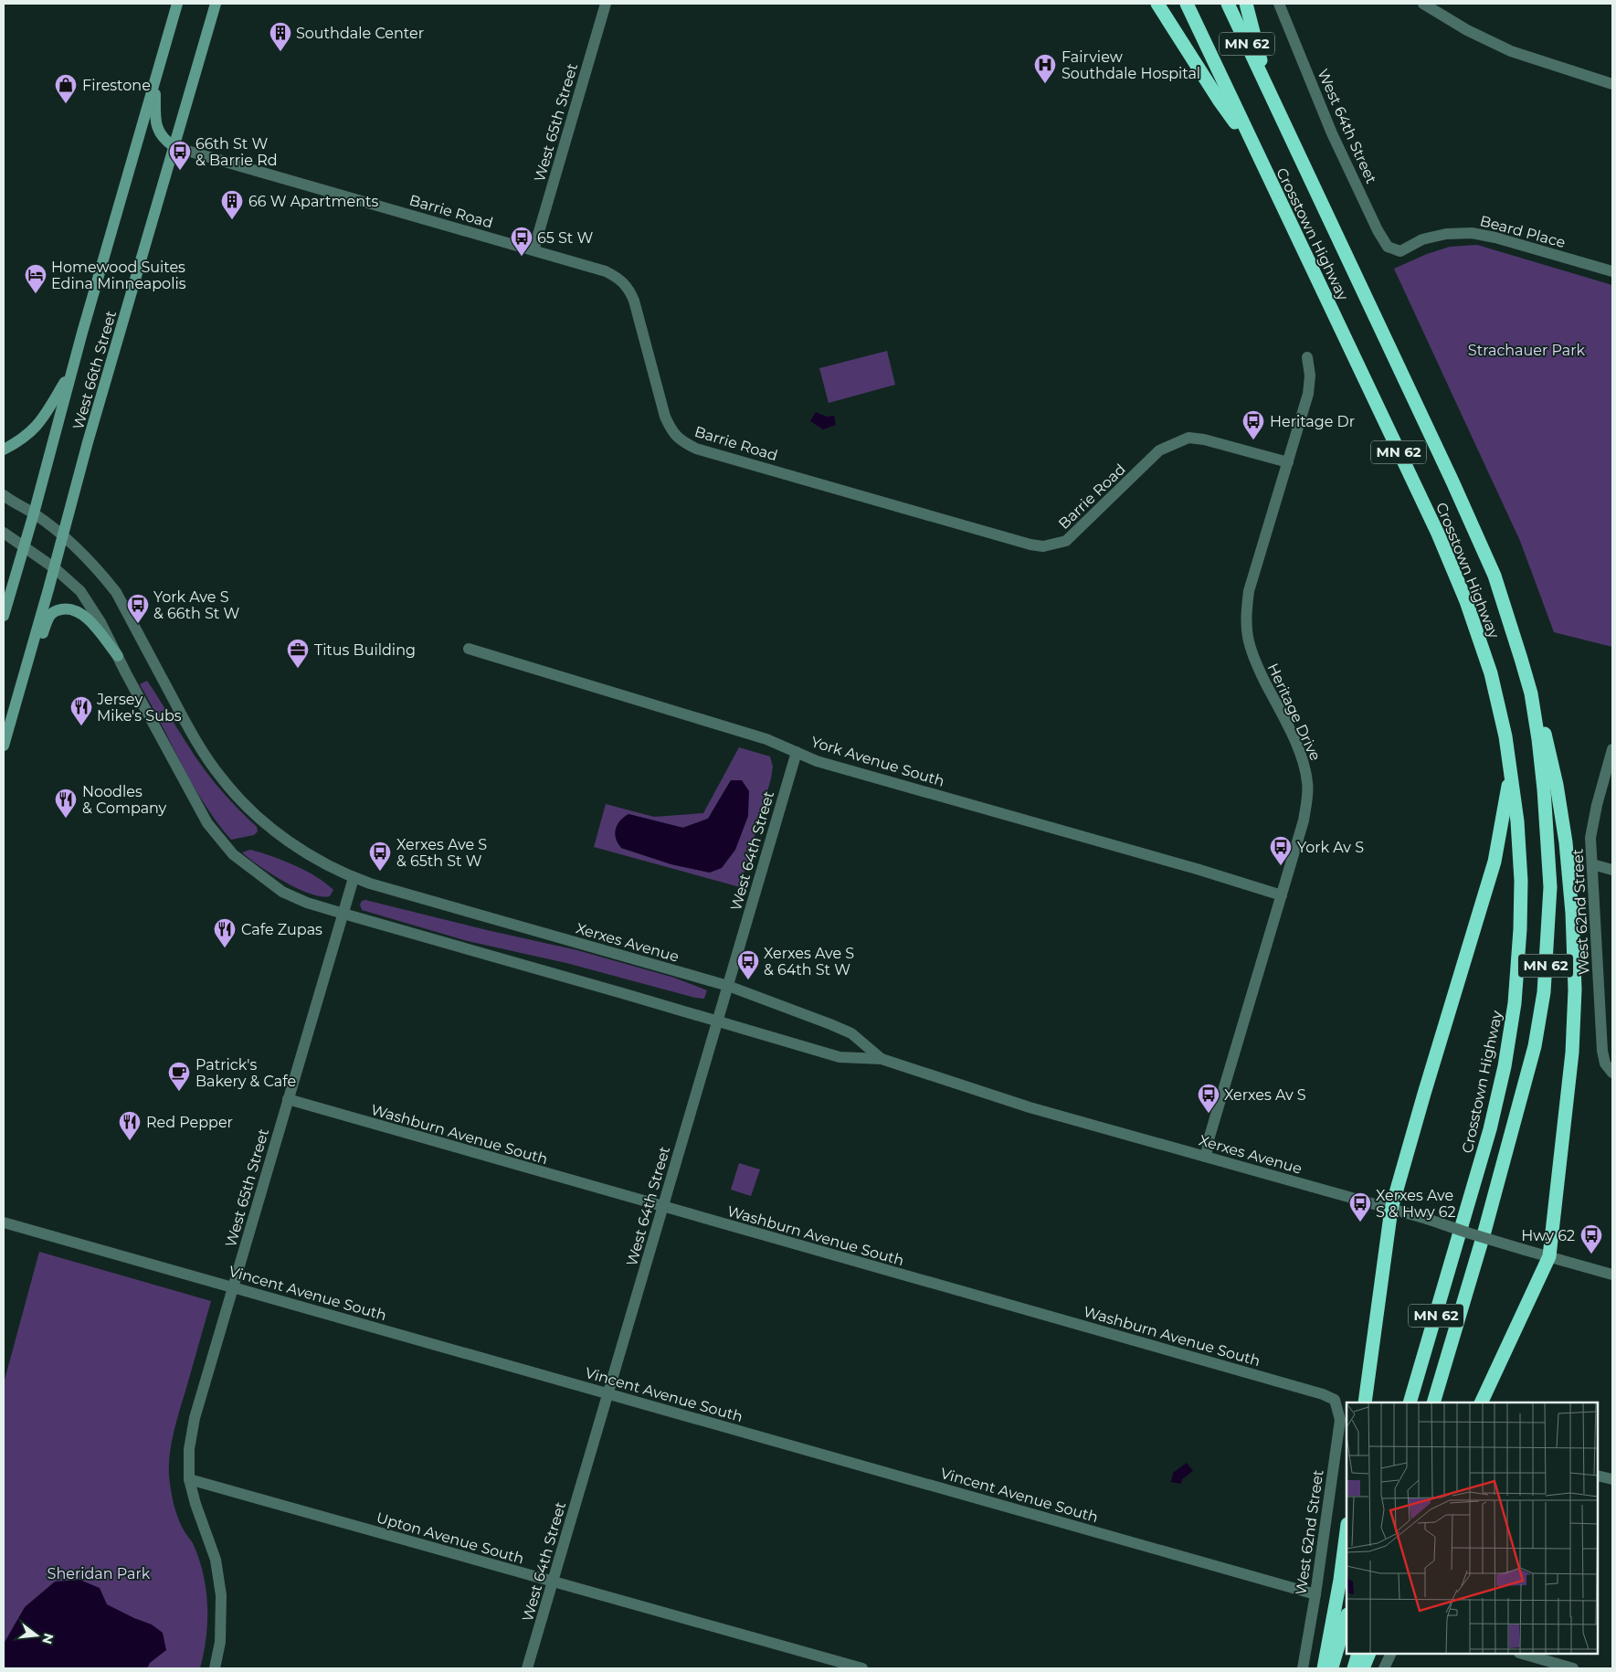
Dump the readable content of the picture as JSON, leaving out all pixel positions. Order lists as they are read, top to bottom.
{
  "streets": {
    "highway": ["MN 62", "Crosstown Highway"],
    "main road": ["West 66th Street"],
    "street": [
      "West 65th Street",
      "West 64th Street",
      "Barrie Road",
      "Beard Place",
      "Heritage Drive",
      "York Avenue South",
      "West 62nd Street",
      "Xerxes Avenue",
      "Washburn Avenue South",
      "Vincent Avenue South",
      "Upton Avenue South"
    ]
  },
  "crossings": [
    ["West 65th Street", "Barrie Road"],
    ["West 65th Street", "Xerxes Avenue"],
    ["West 65th Street", "Washburn Avenue South"],
    ["West 65th Street", "Vincent Avenue South"],
    ["West 65th Street", "Upton Avenue South"],
    ["West 64th Street", "Beard Place"],
    ["West 64th Street", "York Avenue South"],
    ["West 64th Street", "Xerxes Avenue"],
    ["West 64th Street", "Washburn Avenue South"],
    ["West 64th Street", "Vincent Avenue South"],
    ["West 64th Street", "Upton Avenue South"],
    ["Barrie Road", "West 66th Street"],
    ["Barrie Road", "Heritage Drive"],
    ["Heritage Drive", "York Avenue South"],
    ["Heritage Drive", "Xerxes Avenue"],
    ["West 62nd Street", "Washburn Avenue South"],
    ["West 62nd Street", "Vincent Avenue South"]
  ],
  "parks": ["Strachauer Park", "Sheridan Park"],
  "places": {
    "building": ["Southdale Center", "66 W Apartments"],
    "hospital": ["Fairview Southdale Hospital"],
    "shop": ["Firestone"],
    "bus stop": [
      "66th St W & Barrie Rd",
      "65 St W",
      "Heritage Dr",
      "York Ave S & 66th St W",
      "York Av S",
      "Xerxes Ave S & 65th St W",
      "Xerxes Ave S & 64th St W",
      "Xerxes Av S",
      "Xerxes Ave S & Hwy 62",
      "Hwy 62"
    ],
    "hotel": ["Homewood Suites Edina Minneapolis"],
    "office": ["Titus Building"],
    "restaurant": [
      "Jersey Mike's Subs",
      "Noodles & Company",
      "Cafe Zupas",
      "Red Pepper"
    ],
    "cafe": ["Patrick's Bakery & Cafe"]
  },
  "north": "right"
}
